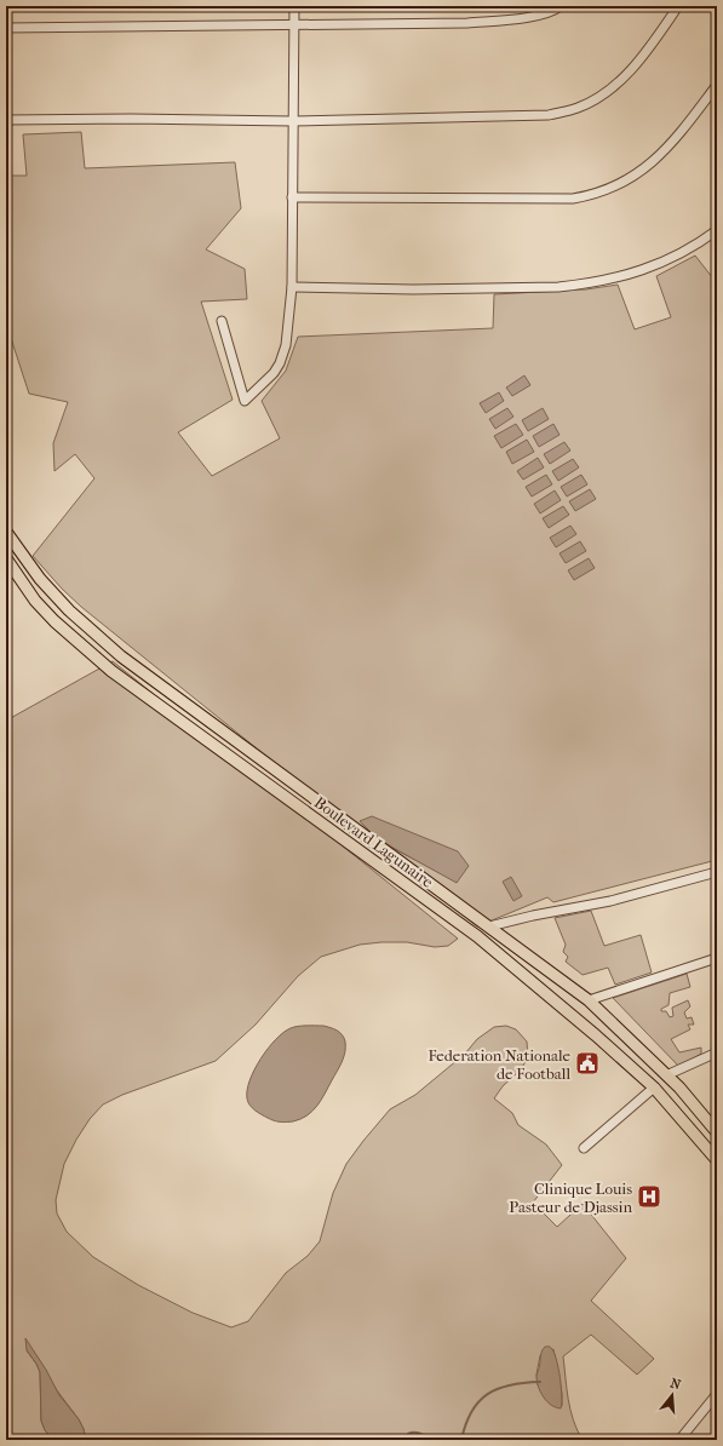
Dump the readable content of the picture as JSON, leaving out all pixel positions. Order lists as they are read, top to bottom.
{
  "streets": {
    "main road": ["Boulevard Lagunaire"]
  },
  "places": {
    "public building": ["Federation Nationale de Football"],
    "hospital": ["Clinique Louis Pasteur de Djassin"]
  },
  "north": "top"
}
